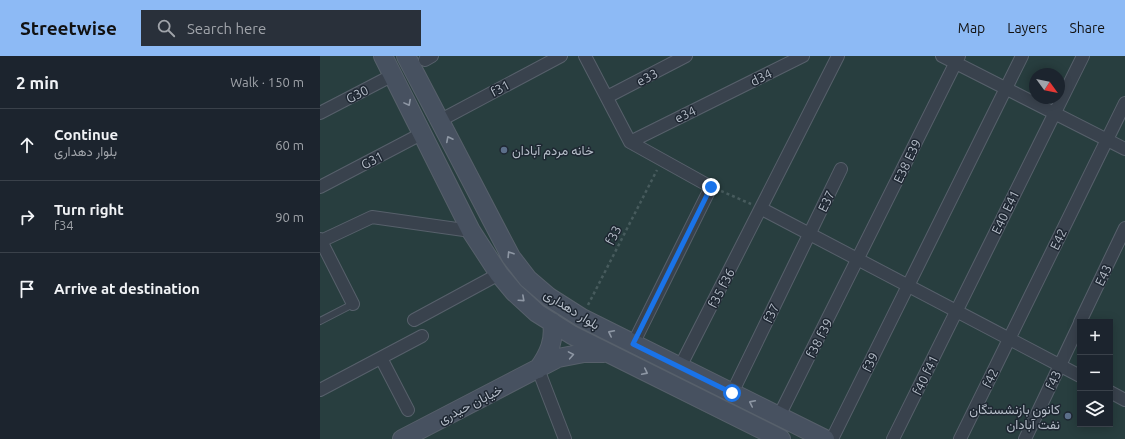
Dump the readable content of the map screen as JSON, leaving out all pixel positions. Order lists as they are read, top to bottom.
{
  "streets": {
    "main road": ["بلوار دهداری", "خیابان حیدری"],
    "street": [
      "e33",
      "d34",
      "f31",
      "G30",
      "e34",
      "G31",
      "E38 E39",
      "E37",
      "E40 E41",
      "E42",
      "E43",
      "f35 f36",
      "f37",
      "f38 f39",
      "f39",
      "f40 f41",
      "f42",
      "f43"
    ],
    "path": ["f33"]
  },
  "crossings": [
    ["d34", "e34"],
    ["f31", "بلوار دهداری"],
    ["G30", "بلوار دهداری"],
    ["G31", "بلوار دهداری"],
    ["E38 E39", "f38 f39"],
    ["E37", "f37"],
    ["E40 E41", "f40 f41"],
    ["f33", "بلوار دهداری"],
    ["E42", "f42"],
    ["E43", "f43"],
    ["f35 f36", "بلوار دهداری"],
    ["بلوار دهداری", "f37"],
    ["بلوار دهداری", "f38 f39"],
    ["بلوار دهداری", "خیابان حیدری"]
  ],
  "places": ["خانه مردم آبادان", "کانون بازنشستگان نفت آبادان"],
  "north": "bottom right",
  "page": {
    "header": "Streetwise",
    "search": "Search here",
    "nav": ["Map", "Layers", "Share"],
    "heading": ["2 min", "Walk · 150 m"],
    "list": [
      ["Continue", "بلوار دهداری", "60 m"],
      ["Turn right", "f34", "90 m"],
      "Arrive at destination"
    ],
    "map_buttons": ["+", "−"]
  }
}
